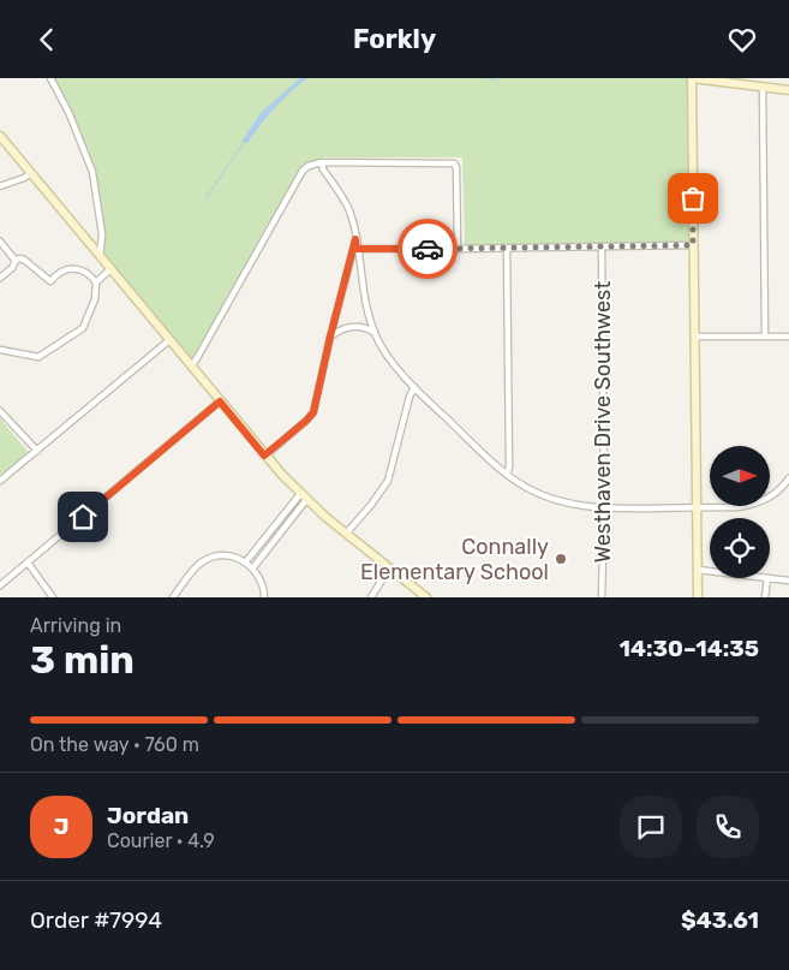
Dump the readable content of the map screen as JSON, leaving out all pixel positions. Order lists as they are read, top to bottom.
{
  "streets": {
    "street": ["Westhaven Drive Southwest"]
  },
  "places": ["Connally Elementary School"],
  "north": "right",
  "page": {
    "header": "Forkly",
    "heading": ["3 min", "Arriving in", "14:30–14:35"],
    "panel": [
      "Jordan",
      "Courier · 4.9",
      "Order #7994",
      "$43.61"
    ],
    "bar": "On the way · 760 m",
    "round": "J"
  }
}
